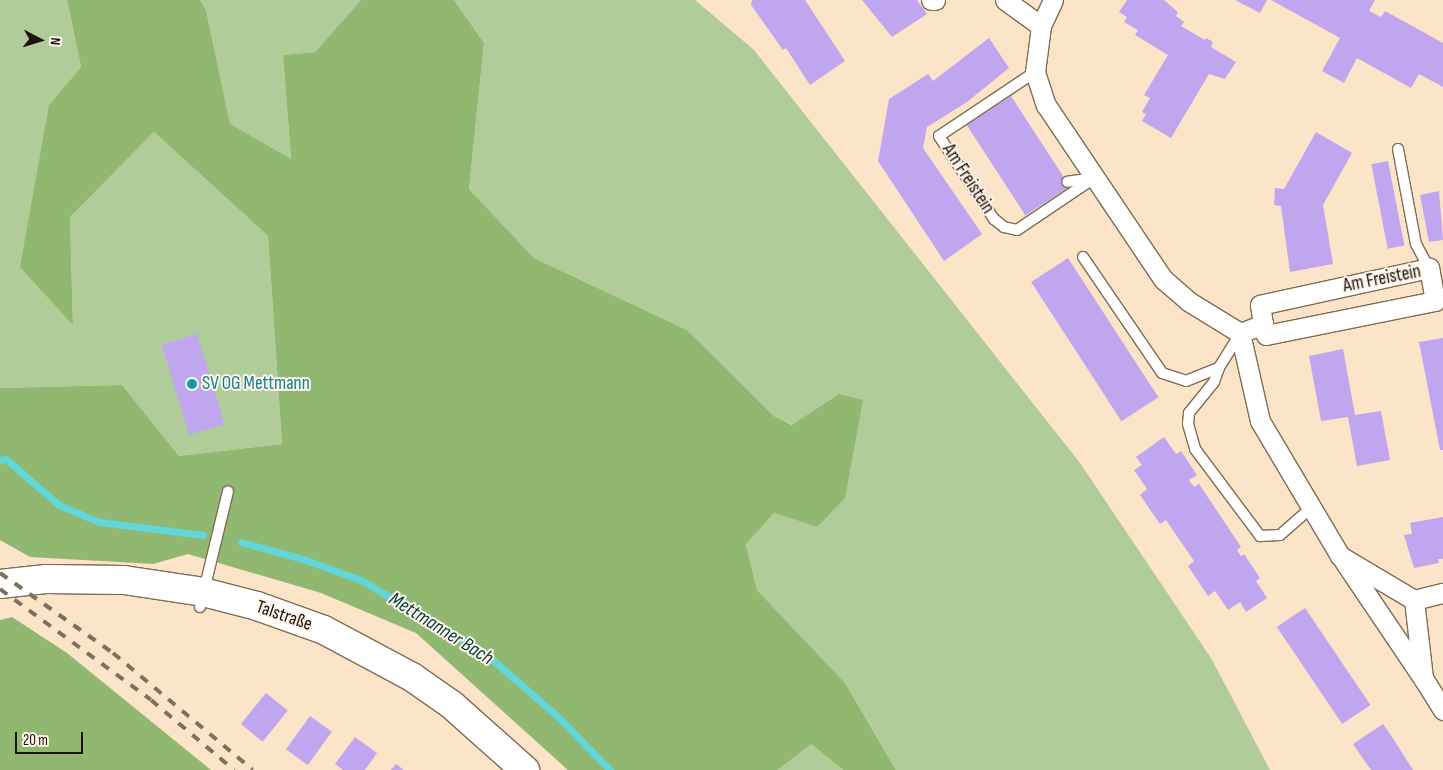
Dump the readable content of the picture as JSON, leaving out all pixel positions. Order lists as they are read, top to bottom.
{
  "streets": {
    "main road": ["Talstraße"],
    "street": ["Am Freistein"]
  },
  "water": ["Mettmanner Bach"],
  "places": ["SV OG Mettmann"],
  "scale_bar": "20 m",
  "north": "right"
}
